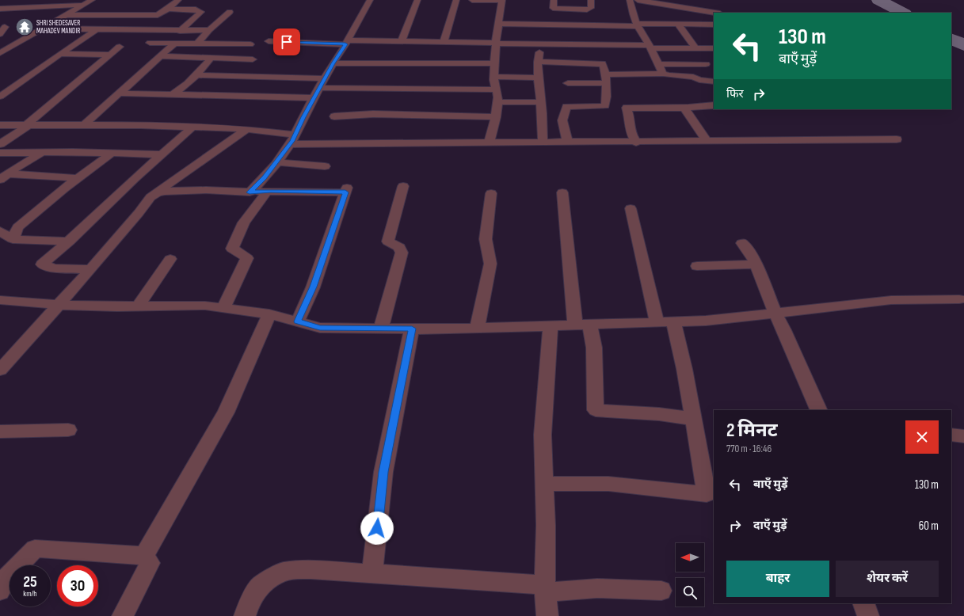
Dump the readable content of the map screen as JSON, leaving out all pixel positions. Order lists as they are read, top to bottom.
{
  "places": {
    "temple": ["SHRI SHEDESAVER MAHADEV MANDIR"]
  },
  "north": "left",
  "page": {
    "turn": ["130 m", "बाएँ मुड़ें"],
    "then": "फिर",
    "heading": ["2 मिनट", "770 m · 16:46"],
    "list": [
      {
        "name": "बाएँ मुड़ें",
        "value": "130 m"
      },
      {
        "name": "दाएँ मुड़ें",
        "value": "60 m"
      }
    ],
    "buttons": ["बाहर", "शेयर करें"],
    "speed": "25 km/h",
    "limit": "30"
  }
}
